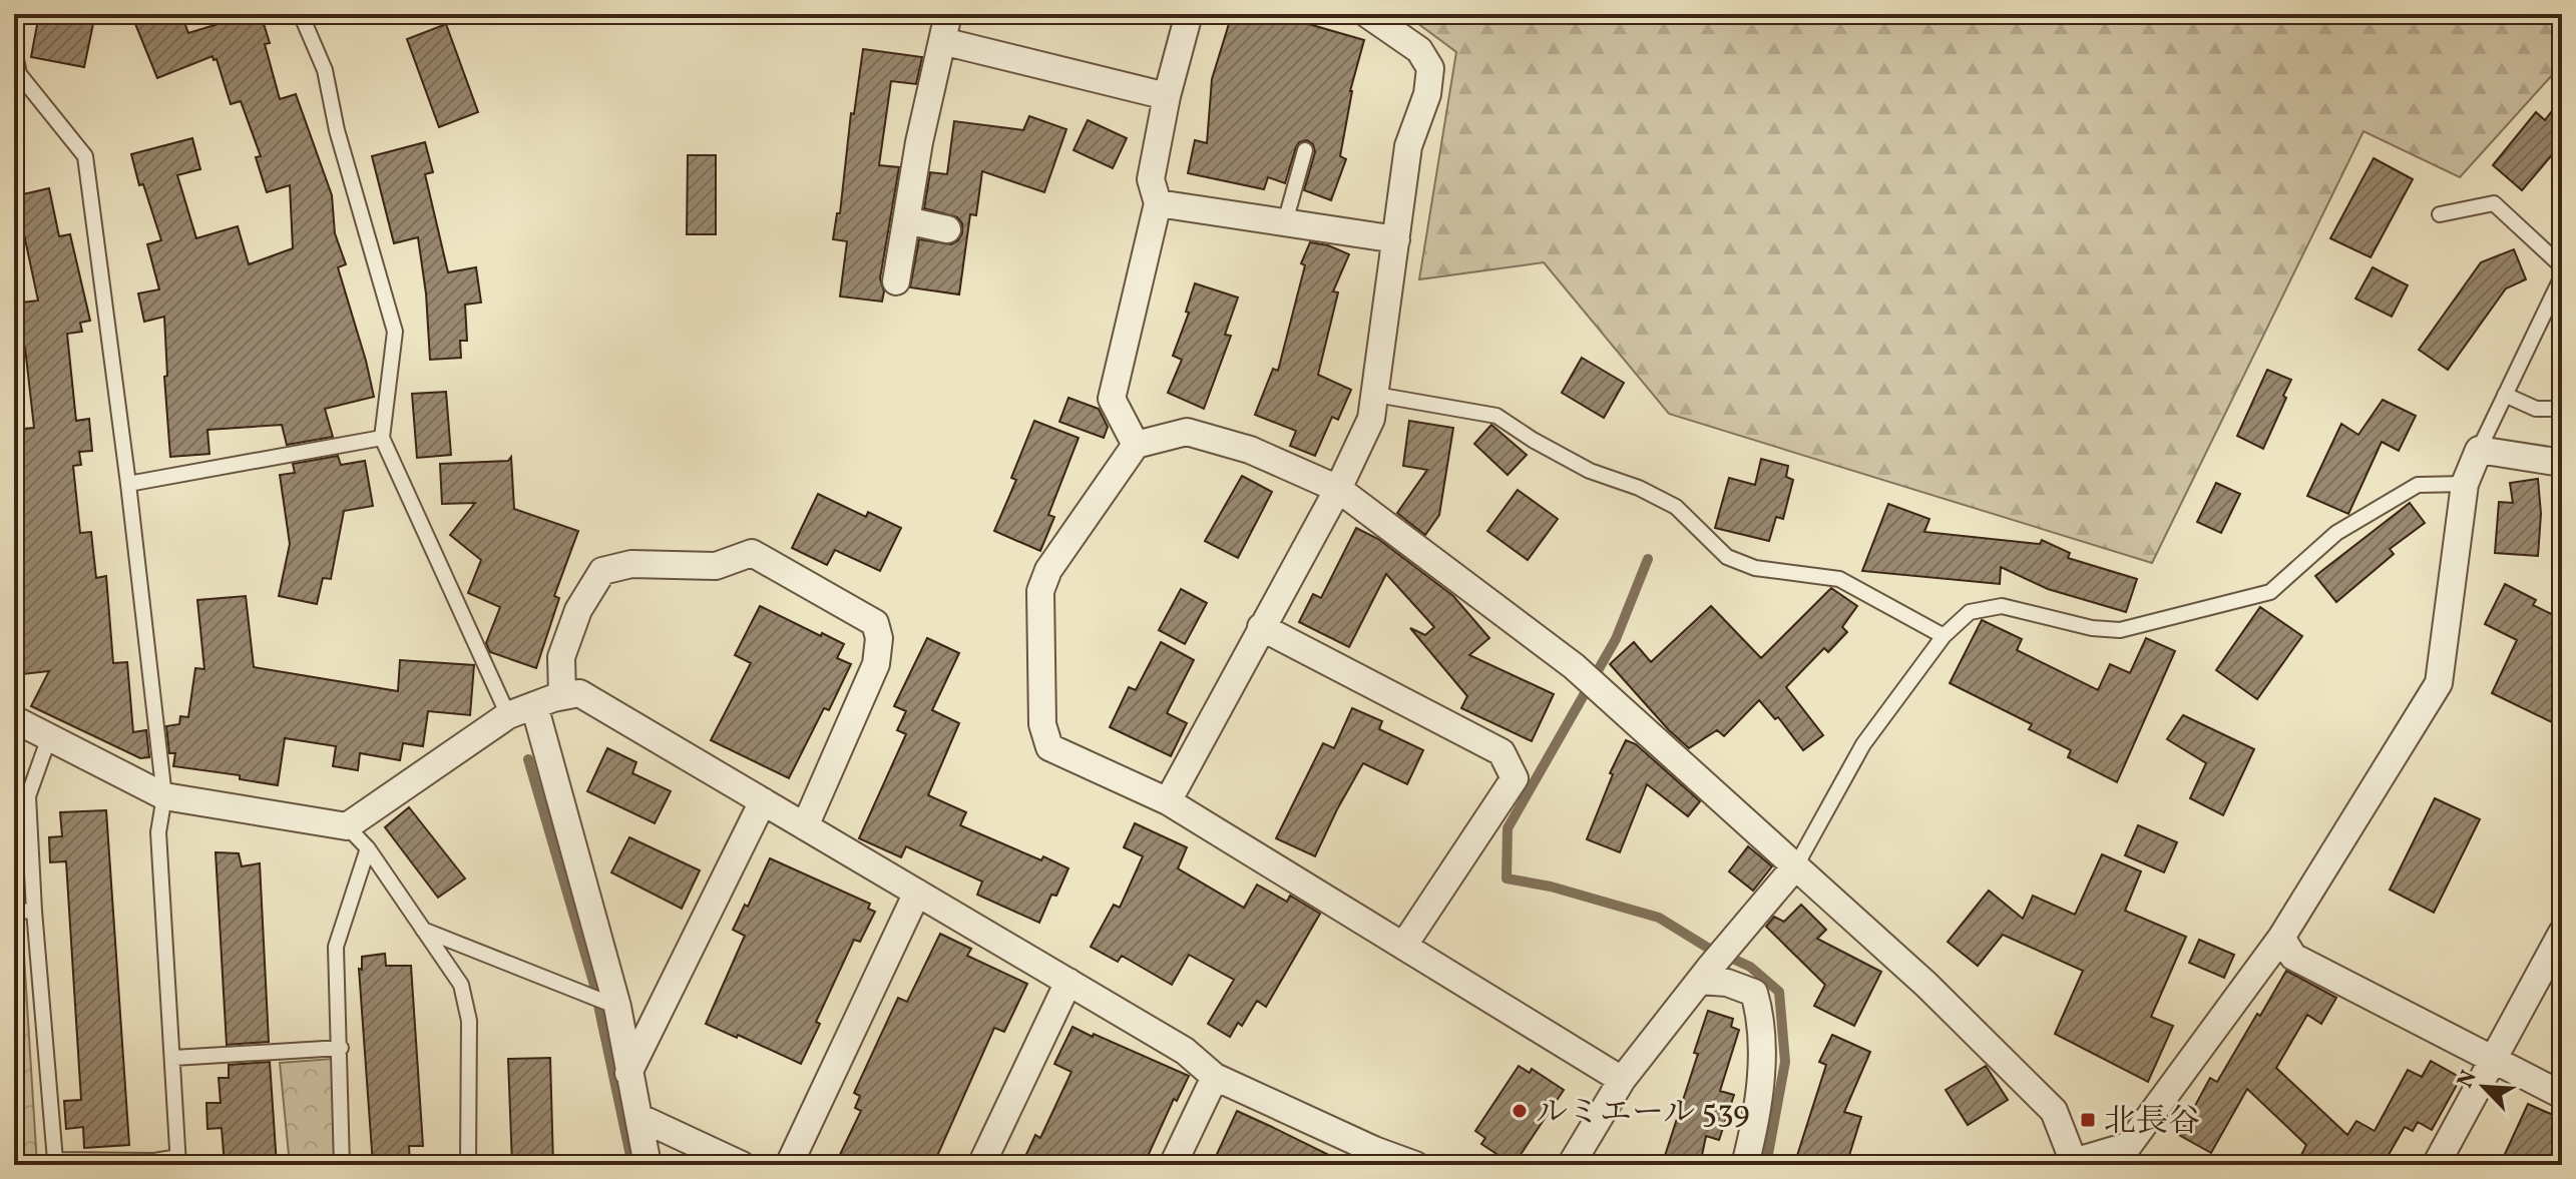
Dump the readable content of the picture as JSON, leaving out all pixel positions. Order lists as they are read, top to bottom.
{
  "places": {
    "other": ["ルミエール 539"],
    "transit": ["北長谷"]
  },
  "north": "top left"
}
